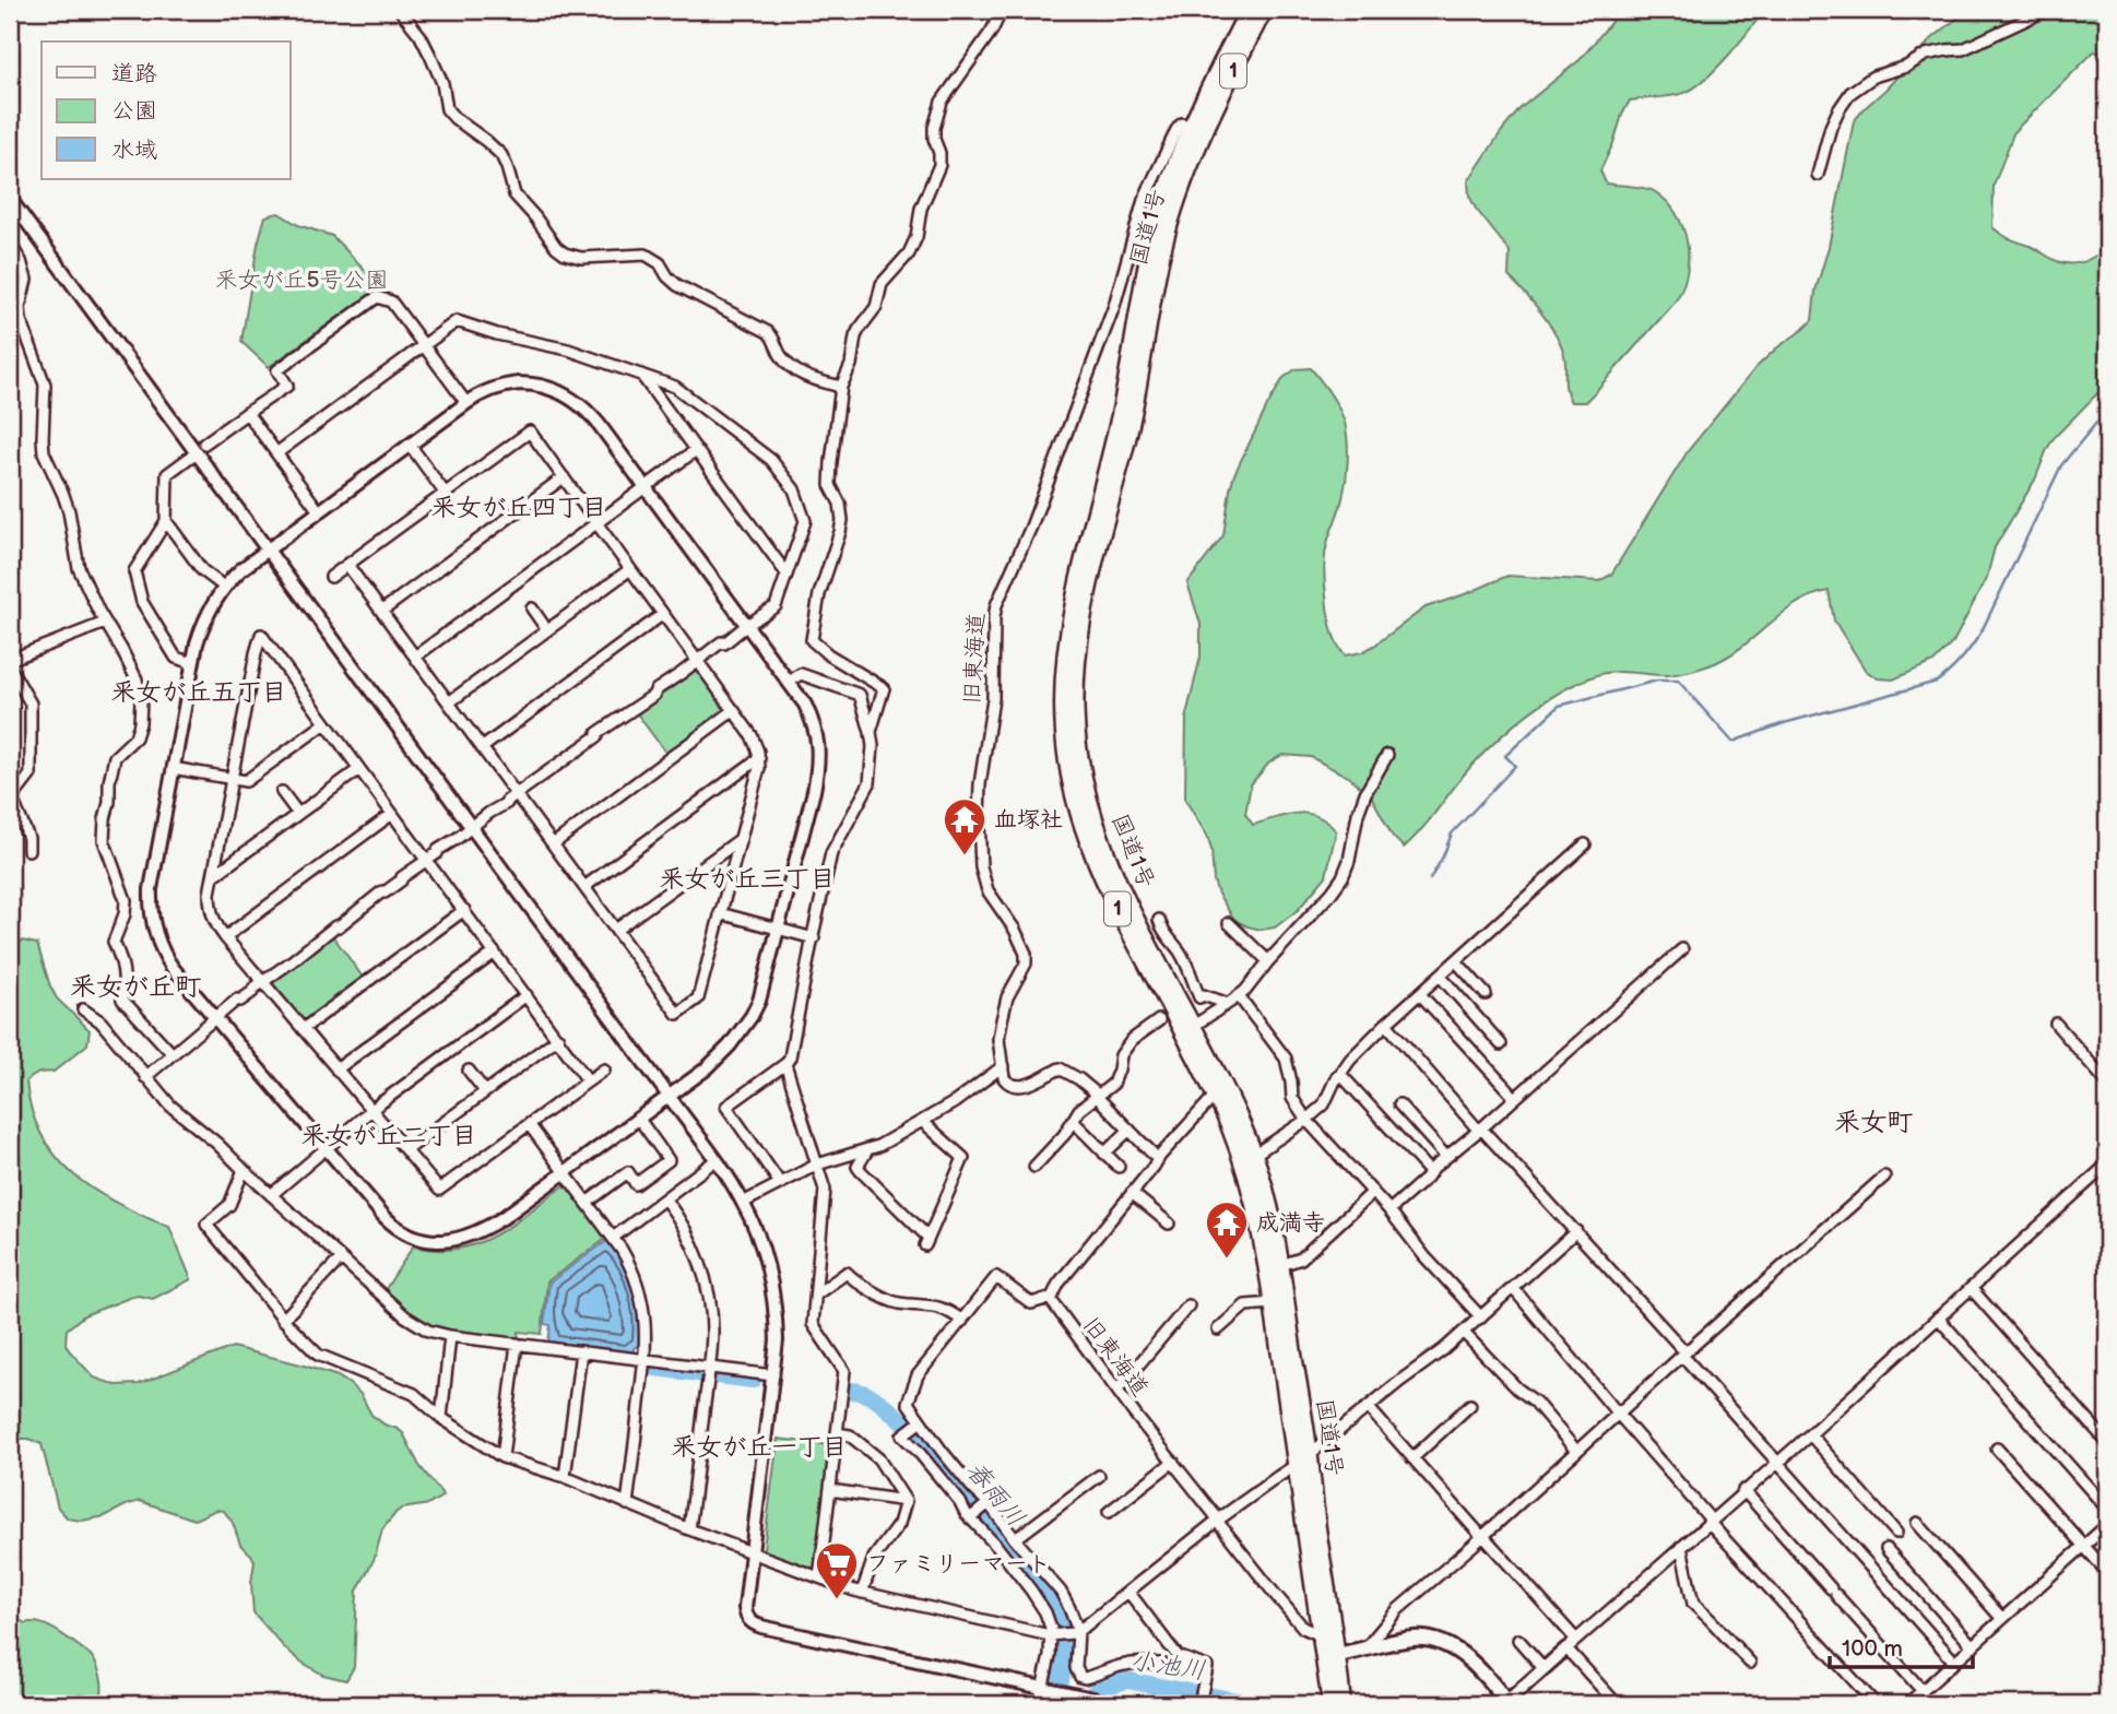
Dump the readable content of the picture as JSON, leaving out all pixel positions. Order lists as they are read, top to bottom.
{
  "streets": {
    "highway": ["1", "国道1号"],
    "street": ["旧東海道"]
  },
  "crossings": [
    ["国道1号", "旧東海道"]
  ],
  "districts": [
    "釆女が丘四丁目",
    "釆女が丘五丁目",
    "釆女が丘三丁目",
    "釆女が丘町",
    "釆女町",
    "釆女が丘二丁目",
    "釆女が丘一丁目"
  ],
  "water": ["春雨川", "小池川"],
  "parks": ["釆女が丘5号公園"],
  "places": {
    "temple": ["血塚社", "成満寺"],
    "supermarket": ["ファミリーマート"]
  },
  "legend": ["道路", "公園", "水域"],
  "scale_bar": "100 m"
}
